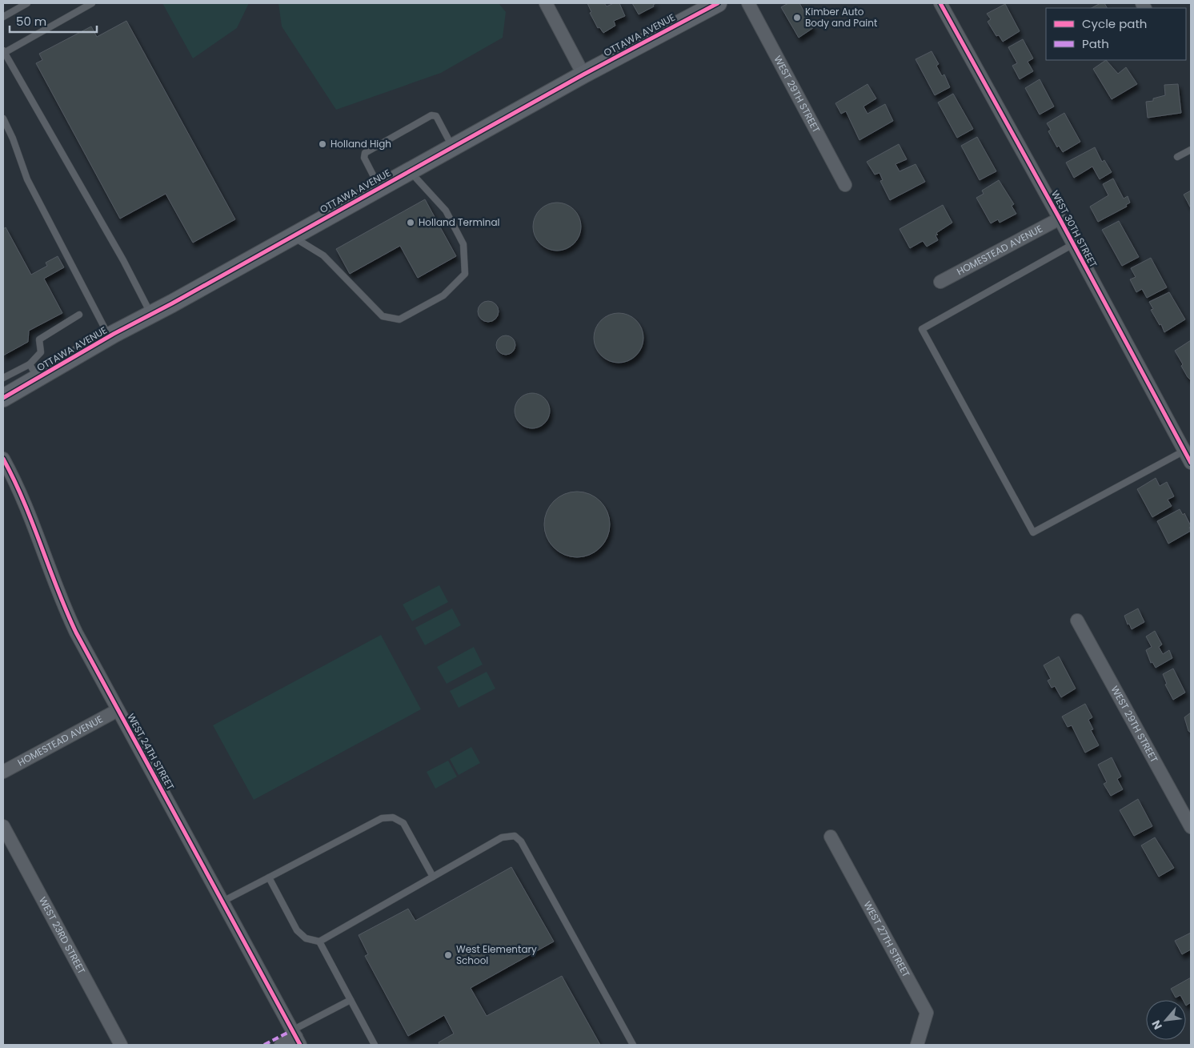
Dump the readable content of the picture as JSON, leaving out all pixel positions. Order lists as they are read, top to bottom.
{
  "streets": {
    "street": [
      "OTTAWA AVENUE",
      "WEST 29TH STREET",
      "WEST 30TH STREET",
      "HOMESTEAD AVENUE",
      "WEST 24TH STREET",
      "WEST 23RD STREET",
      "WEST 27TH STREET"
    ]
  },
  "crossings": [
    ["WEST 30TH STREET", "HOMESTEAD AVENUE"],
    ["HOMESTEAD AVENUE", "WEST 24TH STREET"]
  ],
  "places": [
    "Kimber Auto Body and Paint",
    "Holland High",
    "Holland Terminal",
    "West Elementary School"
  ],
  "legend": ["Cycle path", "Path"],
  "scale_bar": "50 m",
  "north": "bottom left"
}
